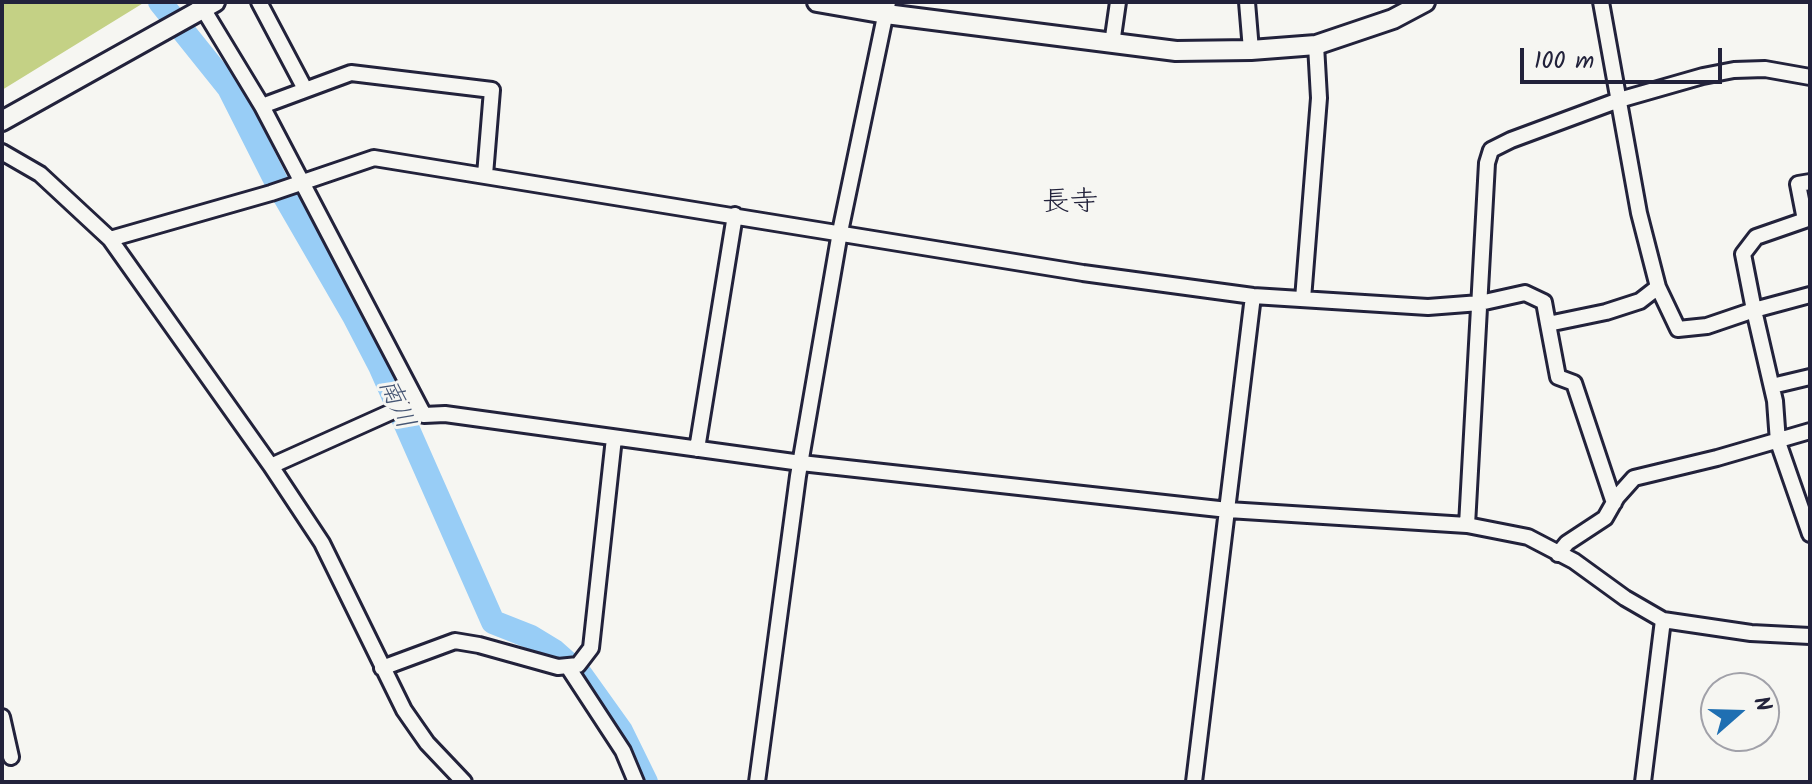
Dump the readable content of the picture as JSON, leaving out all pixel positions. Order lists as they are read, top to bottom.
{
  "districts": ["長寺"],
  "water": ["南川"],
  "scale_bar": "100 m",
  "north": "right"
}
